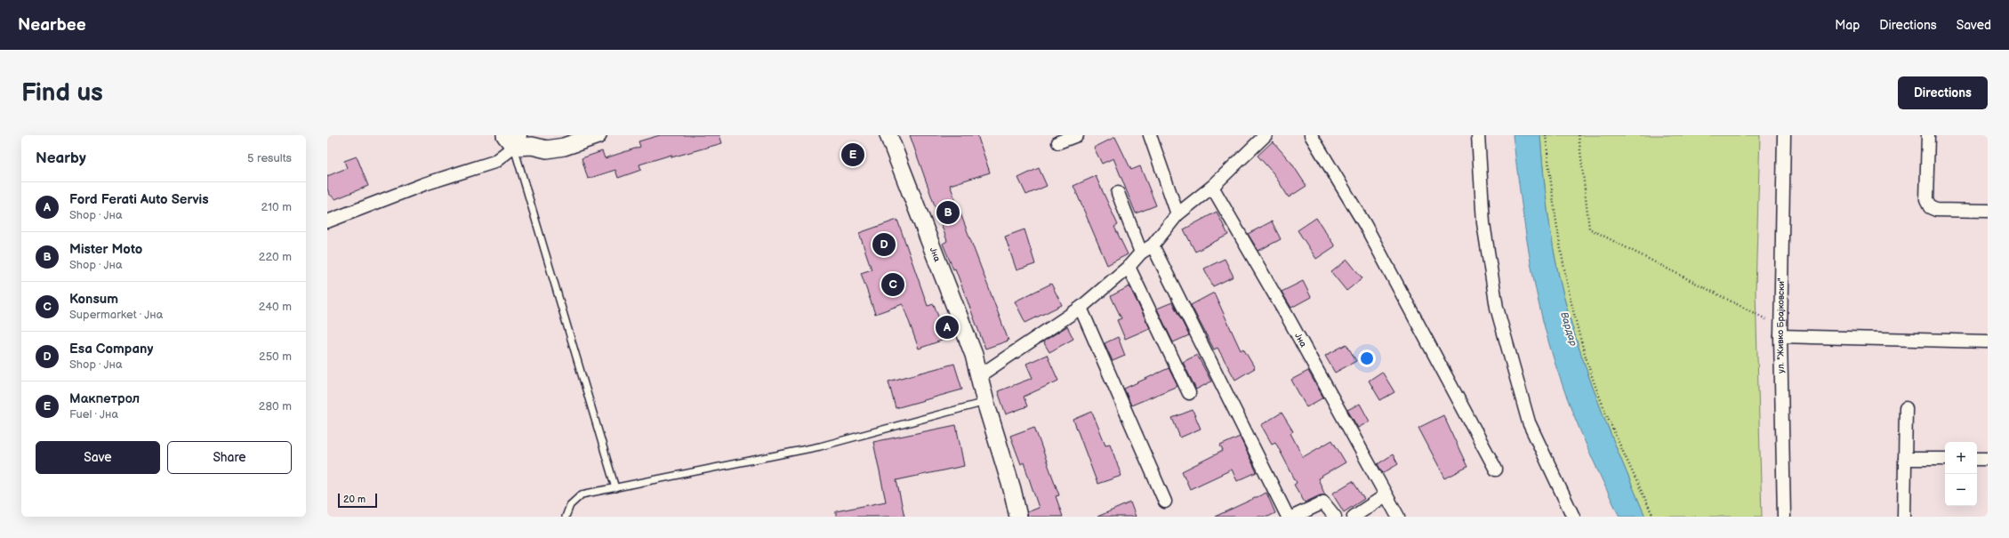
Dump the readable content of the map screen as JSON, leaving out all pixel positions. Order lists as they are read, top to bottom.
{
  "streets": {
    "street": ["Јна", "ул. \"Живко Брајковски\""]
  },
  "water": ["Вардар"],
  "scale_bar": "20 m",
  "page": {
    "header": "Nearbee",
    "nav": ["Map", "Directions", "Saved"],
    "buttons": [
      "Directions",
      ["Save", "Share"]
    ],
    "title": "Find us",
    "heading": ["Nearby", "5 results"],
    "pins": [
      "E",
      "B",
      "D",
      "C",
      "A"
    ],
    "list": [
      {
        "mark": "A",
        "name": "Ford Ferati Auto Servis",
        "note": "Shop · Јна",
        "value": "210 m"
      },
      {
        "mark": "B",
        "name": "Mister Moto",
        "note": "Shop · Јна",
        "value": "220 m"
      },
      {
        "mark": "C",
        "name": "Konsum",
        "note": "Supermarket · Јна",
        "value": "240 m"
      },
      {
        "mark": "D",
        "name": "Esa Company",
        "note": "Shop · Јна",
        "value": "250 m"
      },
      {
        "mark": "E",
        "name": "Макпетрол",
        "note": "Fuel · Јна",
        "value": "280 m"
      }
    ],
    "map_buttons": ["+", "−"],
    "scale": "20 m"
  }
}
